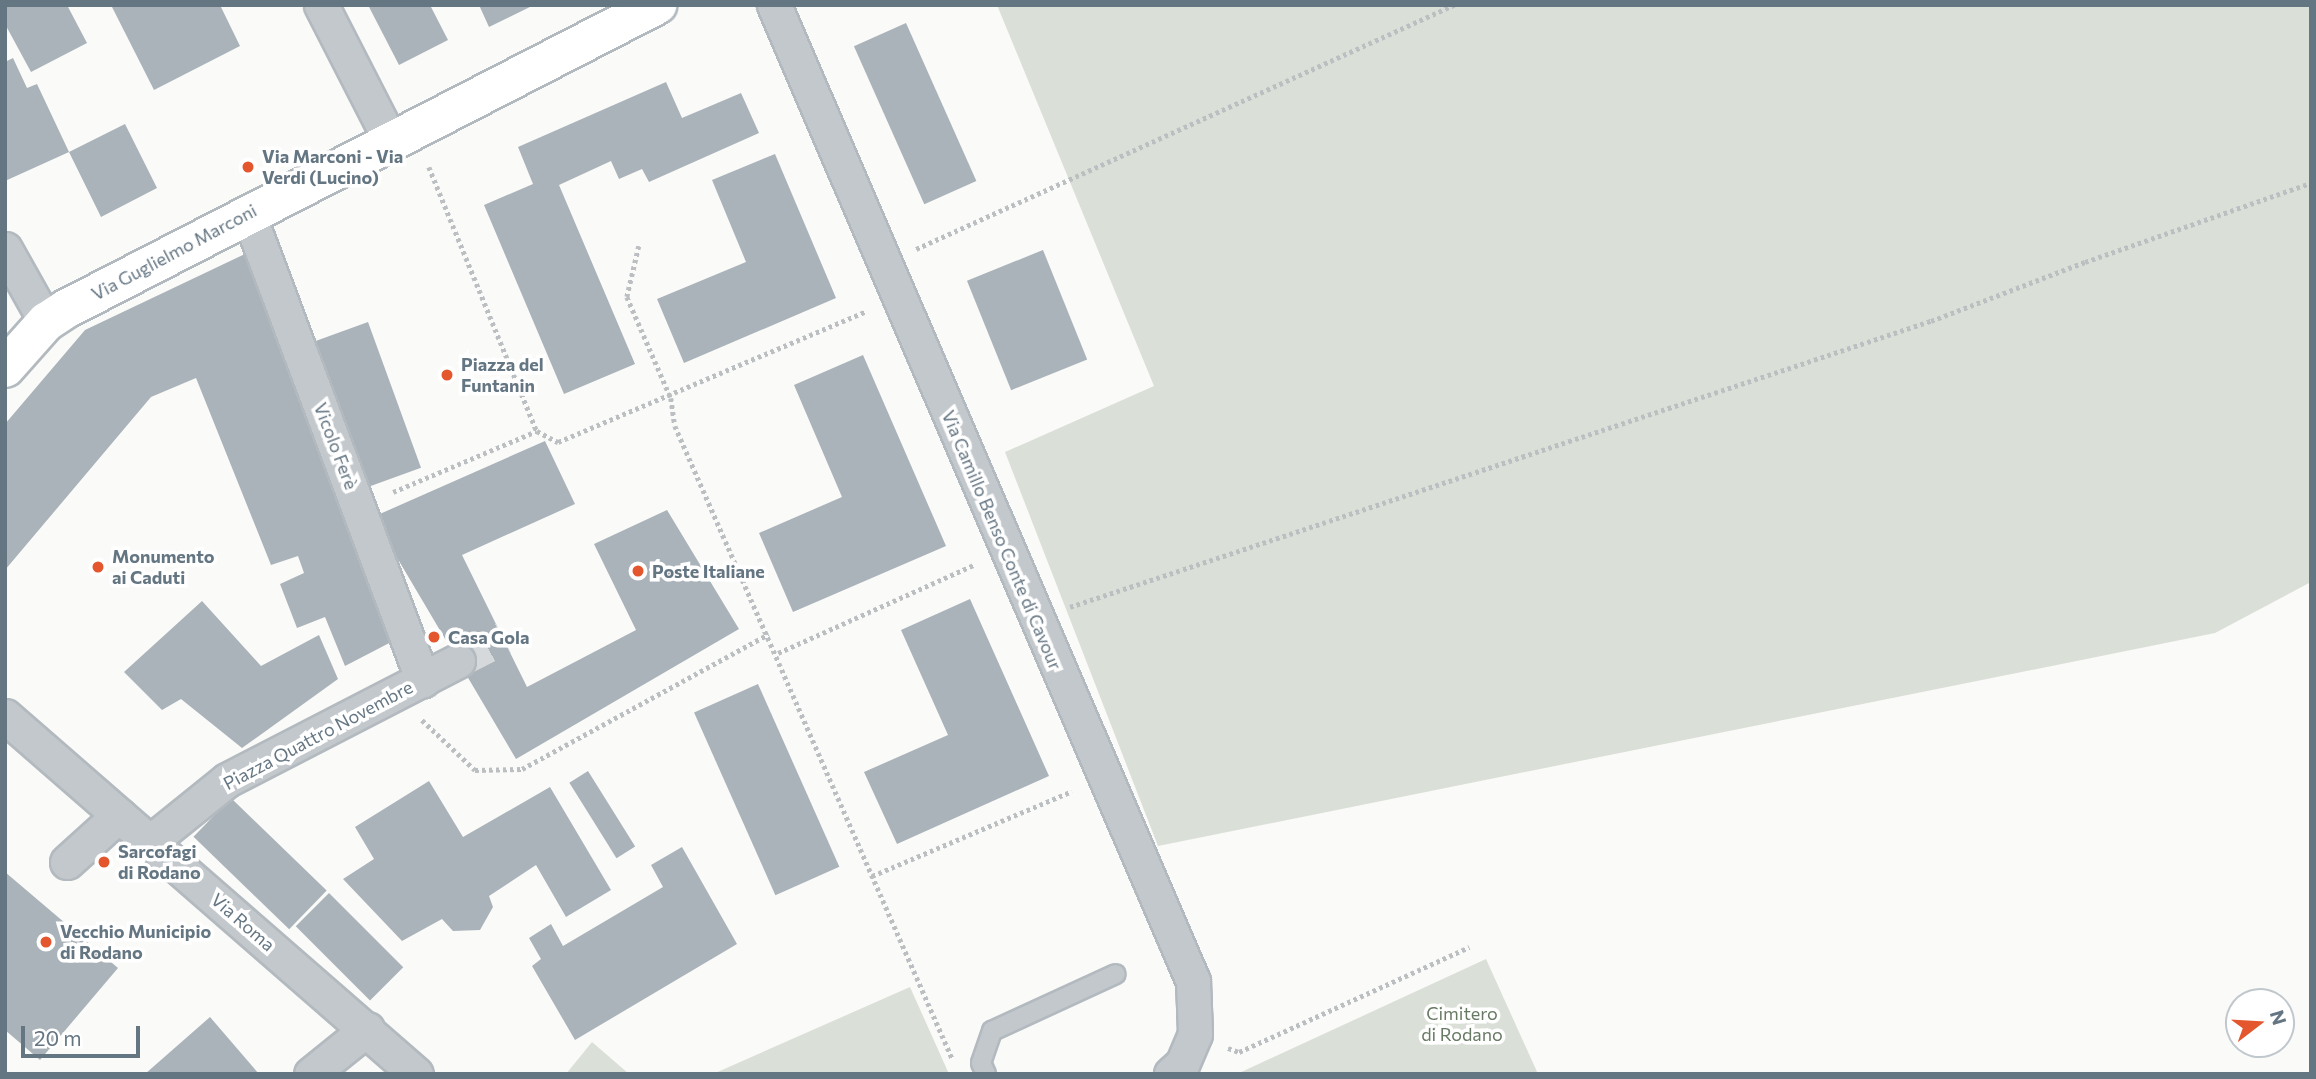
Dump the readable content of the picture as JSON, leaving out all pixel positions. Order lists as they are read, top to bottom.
{
  "streets": {
    "street": [
      "Via Guglielmo Marconi",
      "Vicolo Ferè",
      "Via Camillo Benso Conte di Cavour",
      "Piazza Quattro Novembre",
      "Via Roma"
    ]
  },
  "crossings": [
    ["Via Guglielmo Marconi", "Vicolo Ferè"],
    ["Vicolo Ferè", "Piazza Quattro Novembre"],
    ["Piazza Quattro Novembre", "Via Roma"]
  ],
  "parks": ["Cimitero di Rodano"],
  "places": [
    "Via Marconi - Via Verdi (Lucino)",
    "Piazza del Funtanin",
    "Monumento ai Caduti",
    "Poste Italiane",
    "Casa Gola",
    "Sarcofagi di Rodano",
    "Vecchio Municipio di Rodano"
  ],
  "scale_bar": "20 m",
  "north": "right"
}
